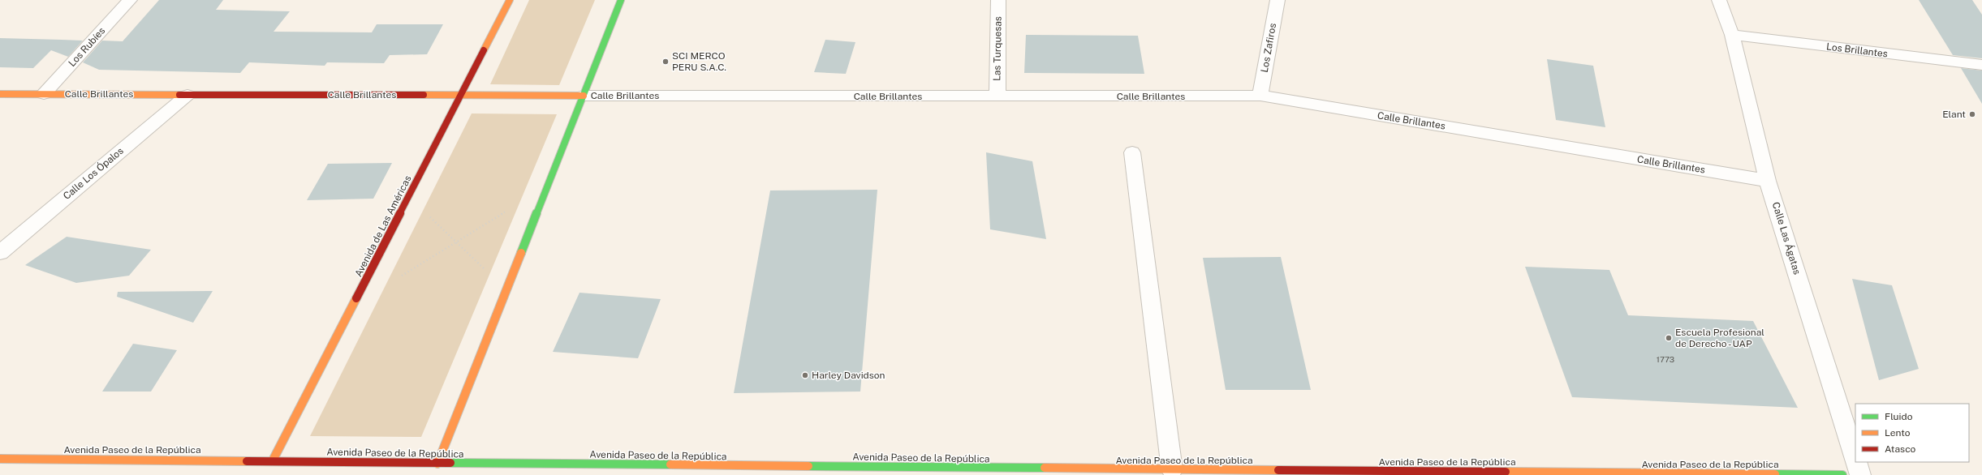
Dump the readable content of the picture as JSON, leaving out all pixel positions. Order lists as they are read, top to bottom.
{
  "streets": {
    "street": [
      "Los Rubíes",
      "Los Zafiros",
      "Las Turquesas",
      "Los Brillantes",
      "Calle Brillantes",
      "Calle Los Ópalos",
      "Avenida de Las Américas",
      "Calle Las Ágatas",
      "Avenida Paseo de la República"
    ]
  },
  "crossings": [
    ["Los Rubíes", "Calle Brillantes"],
    ["Los Zafiros", "Calle Brillantes"],
    ["Las Turquesas", "Calle Brillantes"],
    ["Los Brillantes", "Calle Las Ágatas"],
    ["Calle Brillantes", "Calle Los Ópalos"],
    ["Calle Brillantes", "Avenida de Las Américas"],
    ["Calle Brillantes", "Calle Las Ágatas"],
    ["Avenida de Las Américas", "Avenida Paseo de la República"]
  ],
  "places": [
    "SCI MERCO PERU S.A.C.",
    "Elant",
    "Escuela Profesional de Derecho - UAP",
    "Harley Davidson"
  ],
  "house_numbers": ["1773"],
  "legend": ["Fluido", "Lento", "Atasco"]
}
